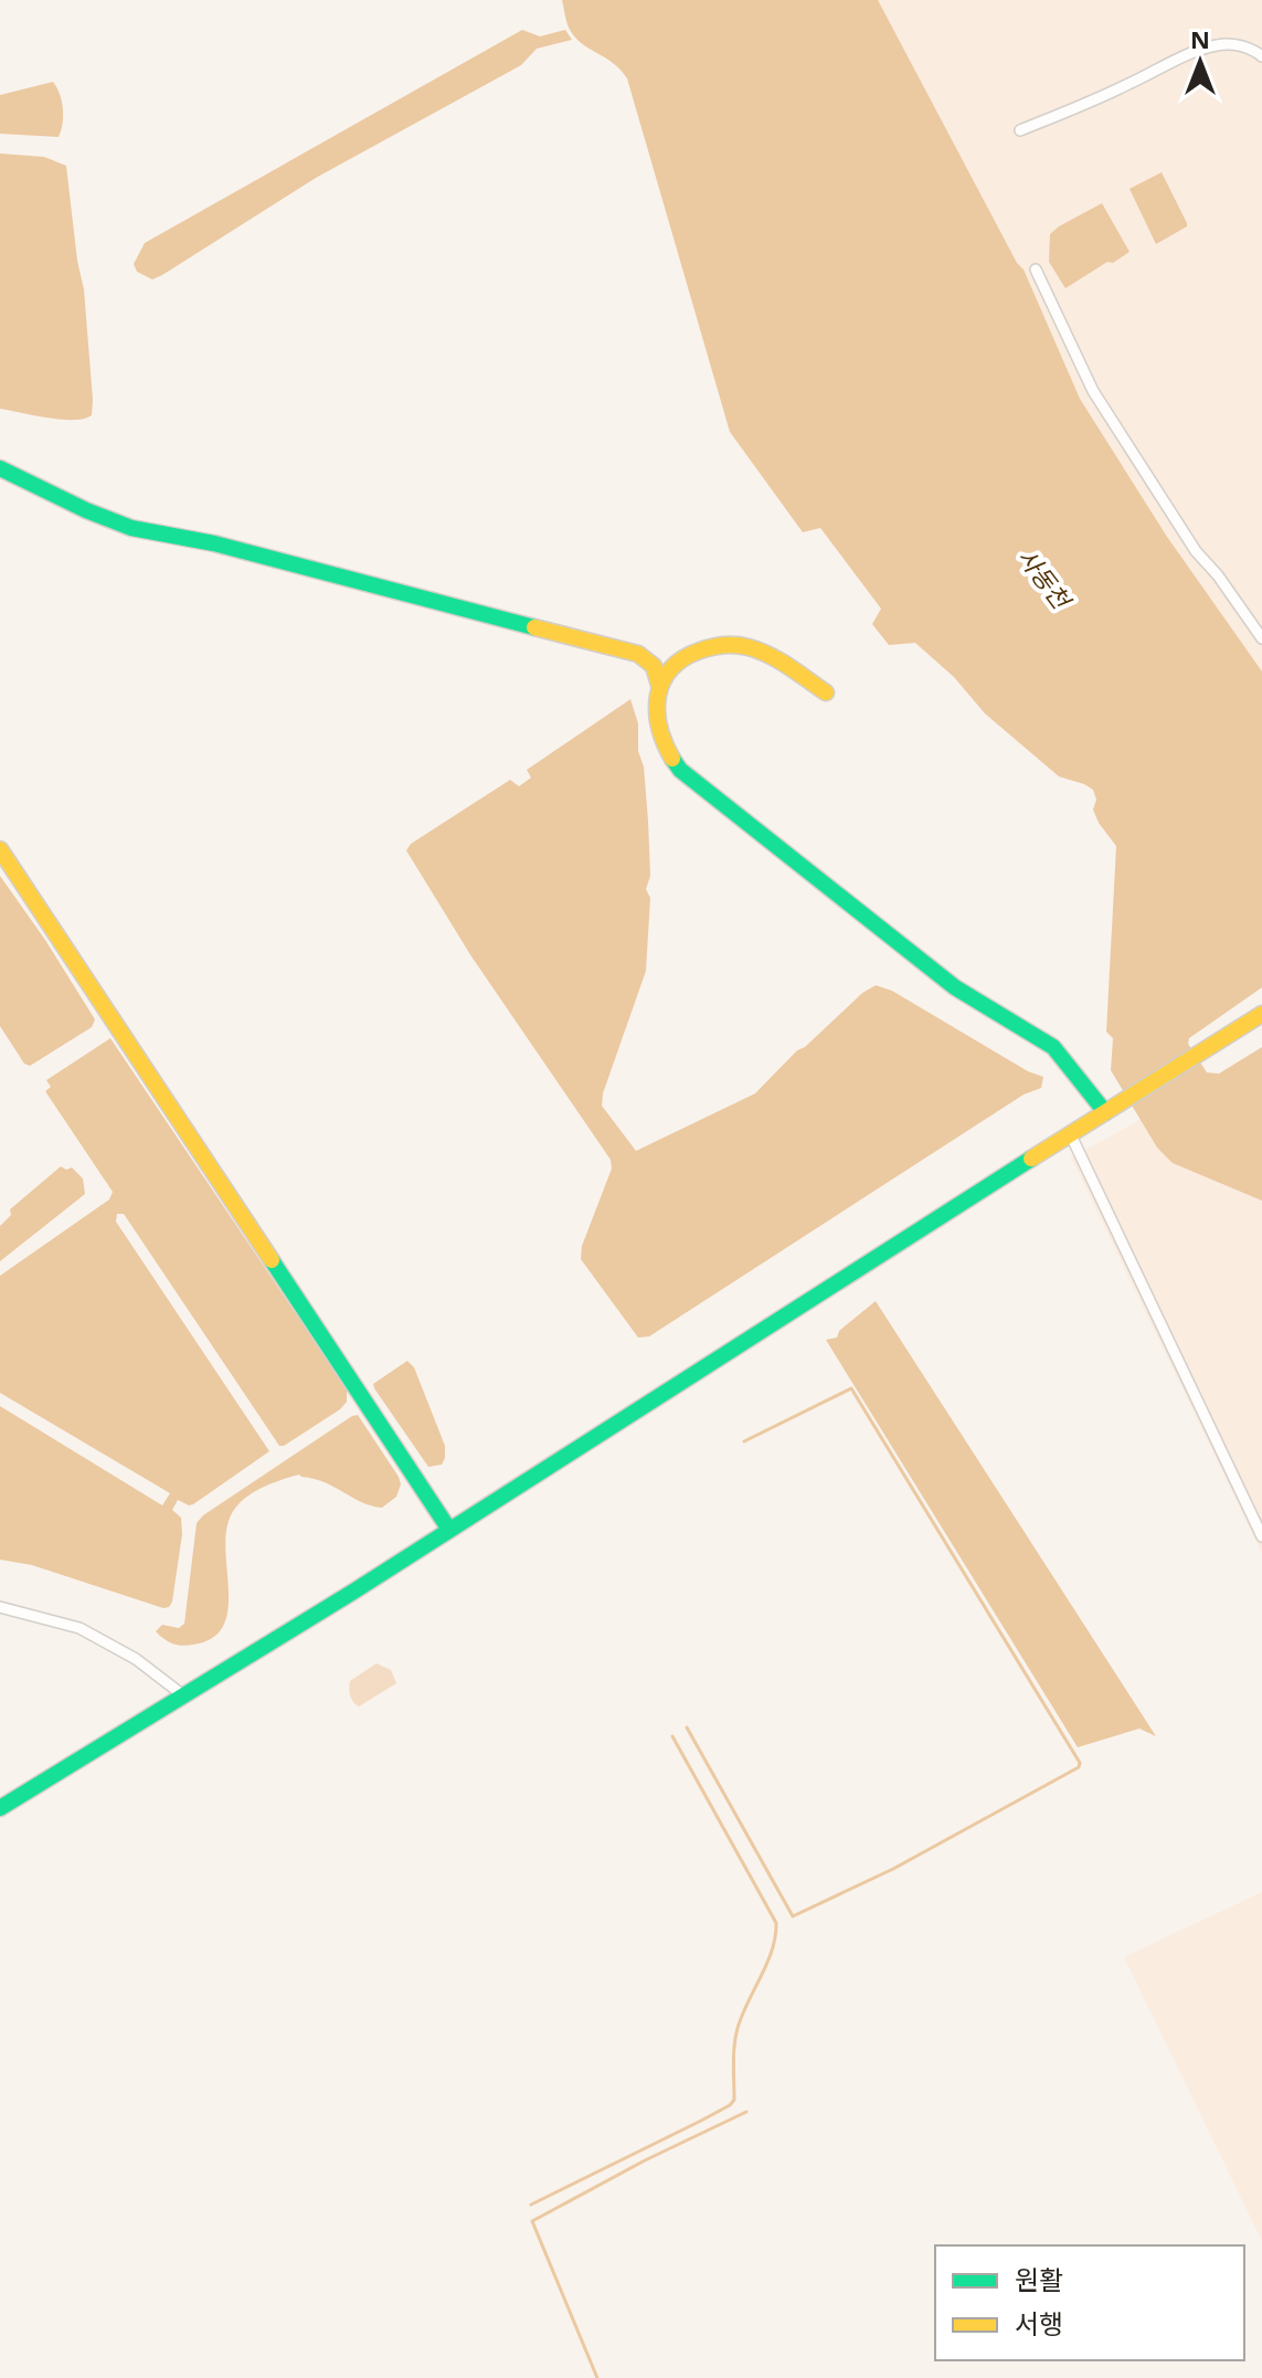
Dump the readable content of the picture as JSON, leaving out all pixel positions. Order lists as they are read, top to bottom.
{
  "water": ["사동천"],
  "legend": ["원활", "서행"],
  "north": "top"
}
